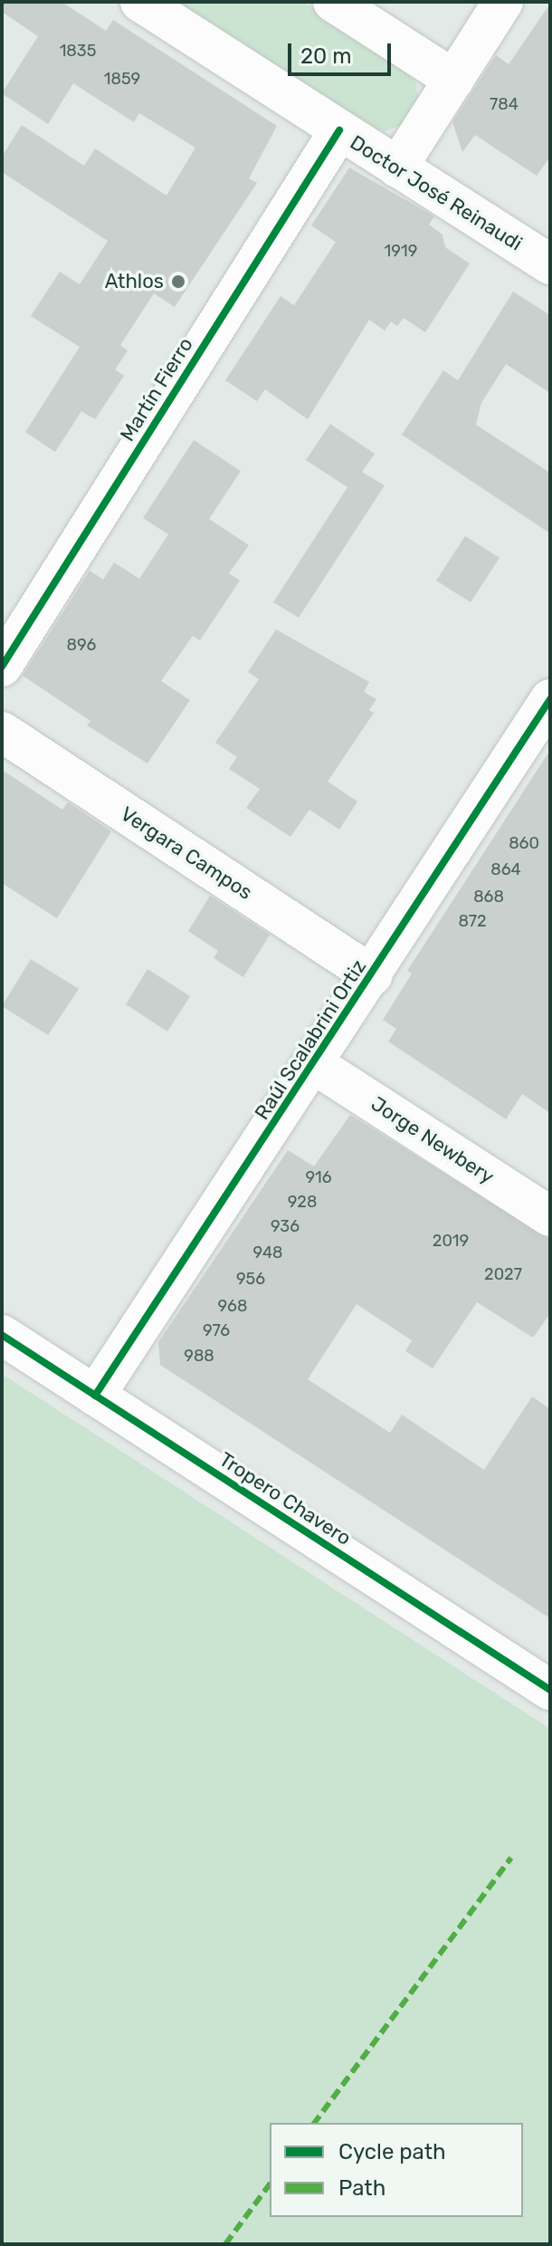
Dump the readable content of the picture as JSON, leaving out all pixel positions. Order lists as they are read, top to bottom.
{
  "streets": {
    "street": [
      "Doctor José Reinaudi",
      "Martín Fierro",
      "Vergara Campos",
      "Raúl Scalabrini Ortiz",
      "Jorge Newbery",
      "Tropero Chavero"
    ]
  },
  "crossings": [
    ["Doctor José Reinaudi", "Martín Fierro"],
    ["Vergara Campos", "Raúl Scalabrini Ortiz"],
    ["Raúl Scalabrini Ortiz", "Jorge Newbery"],
    ["Raúl Scalabrini Ortiz", "Tropero Chavero"]
  ],
  "places": ["Athlos"],
  "house_numbers": [
    "1835",
    "1859",
    "784",
    "1919",
    "896",
    "860",
    "864",
    "868",
    "872",
    "916",
    "928",
    "936",
    "2019",
    "948",
    "2027",
    "956",
    "968",
    "976",
    "988"
  ],
  "legend": ["Cycle path", "Path"],
  "scale_bar": "20 m"
}
